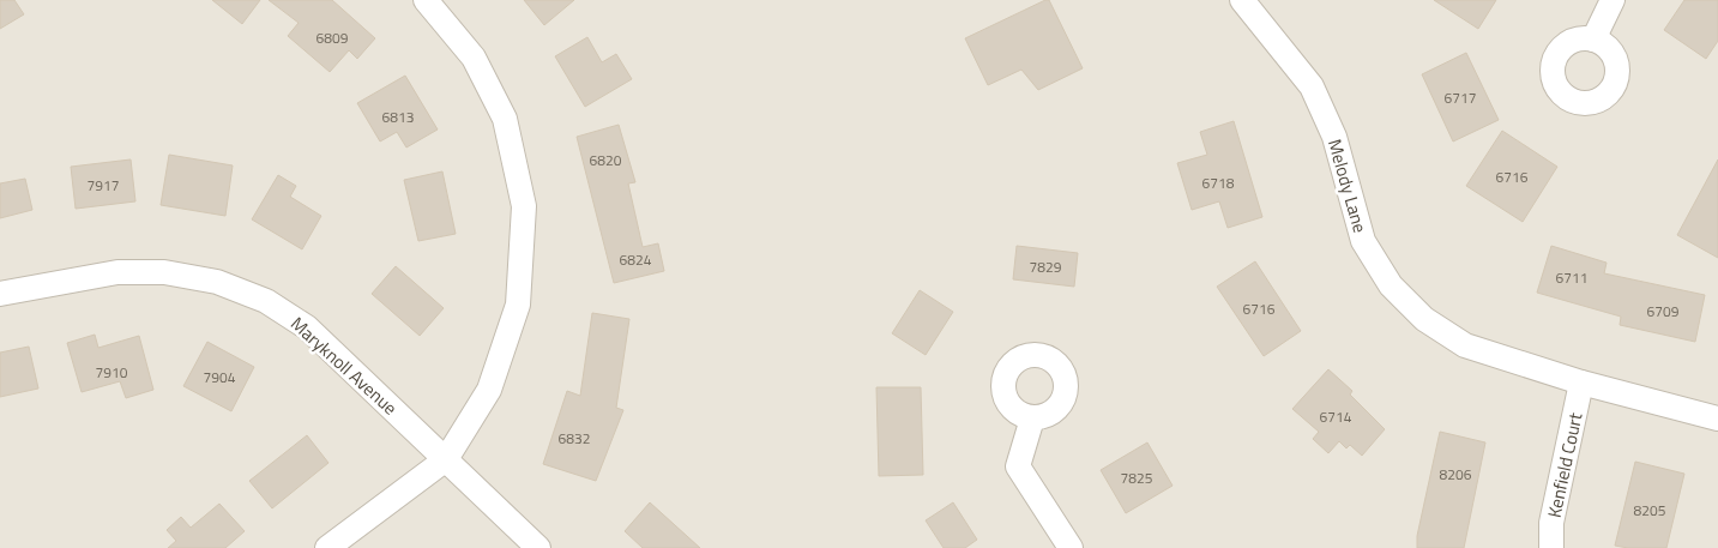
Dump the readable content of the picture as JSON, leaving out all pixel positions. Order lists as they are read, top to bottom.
{
  "streets": {
    "street": ["Melody Lane", "Maryknoll Avenue", "Kenfield Court"]
  },
  "crossings": [
    ["Melody Lane", "Kenfield Court"]
  ],
  "house_numbers": [
    "6809",
    "6717",
    "6813",
    "6820",
    "6716",
    "6718",
    "7917",
    "6824",
    "7829",
    "6711",
    "6716",
    "6709",
    "7910",
    "7904",
    "6714",
    "6832",
    "8206",
    "7825",
    "8205"
  ]
}
